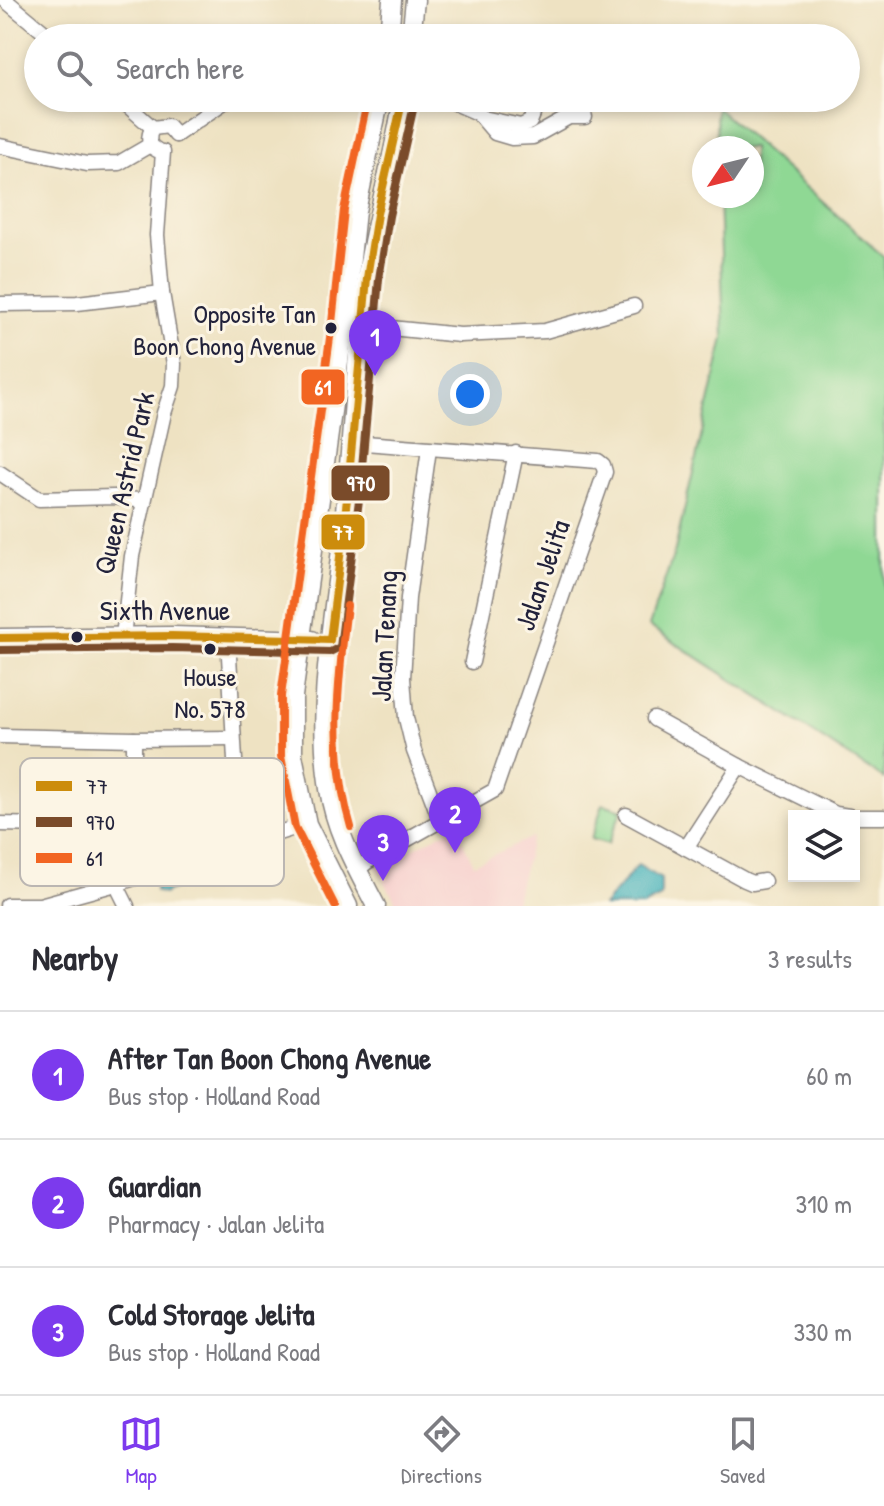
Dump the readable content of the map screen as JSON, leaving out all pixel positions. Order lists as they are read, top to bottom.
{
  "streets": {
    "main road": ["Sixth Avenue"],
    "street": ["Queen Astrid Park", "Jalan Jelita", "Jalan Tenang"]
  },
  "crossings": [
    ["Queen Astrid Park", "Sixth Avenue"],
    ["Jalan Jelita", "Jalan Tenang"]
  ],
  "places": ["Opposite Tan Boon Chong Avenue", "House No. 578"],
  "lines": ["transit line 77", "transit line 970", "transit line 61"],
  "legend": ["77", "970", "61"],
  "north": "bottom left",
  "page": {
    "search": "Search here",
    "pins": ["1", "2", "3"],
    "heading": ["Nearby", "3 results"],
    "list": [
      {
        "mark": "1",
        "name": "After Tan Boon Chong Avenue",
        "note": "Bus stop · Holland Road",
        "value": "60 m"
      },
      {
        "mark": "2",
        "name": "Guardian",
        "note": "Pharmacy · Jalan Jelita",
        "value": "310 m"
      },
      {
        "mark": "3",
        "name": "Cold Storage Jelita",
        "note": "Bus stop · Holland Road",
        "value": "330 m"
      }
    ],
    "nav": ["Map", "Directions", "Saved"]
  }
}
